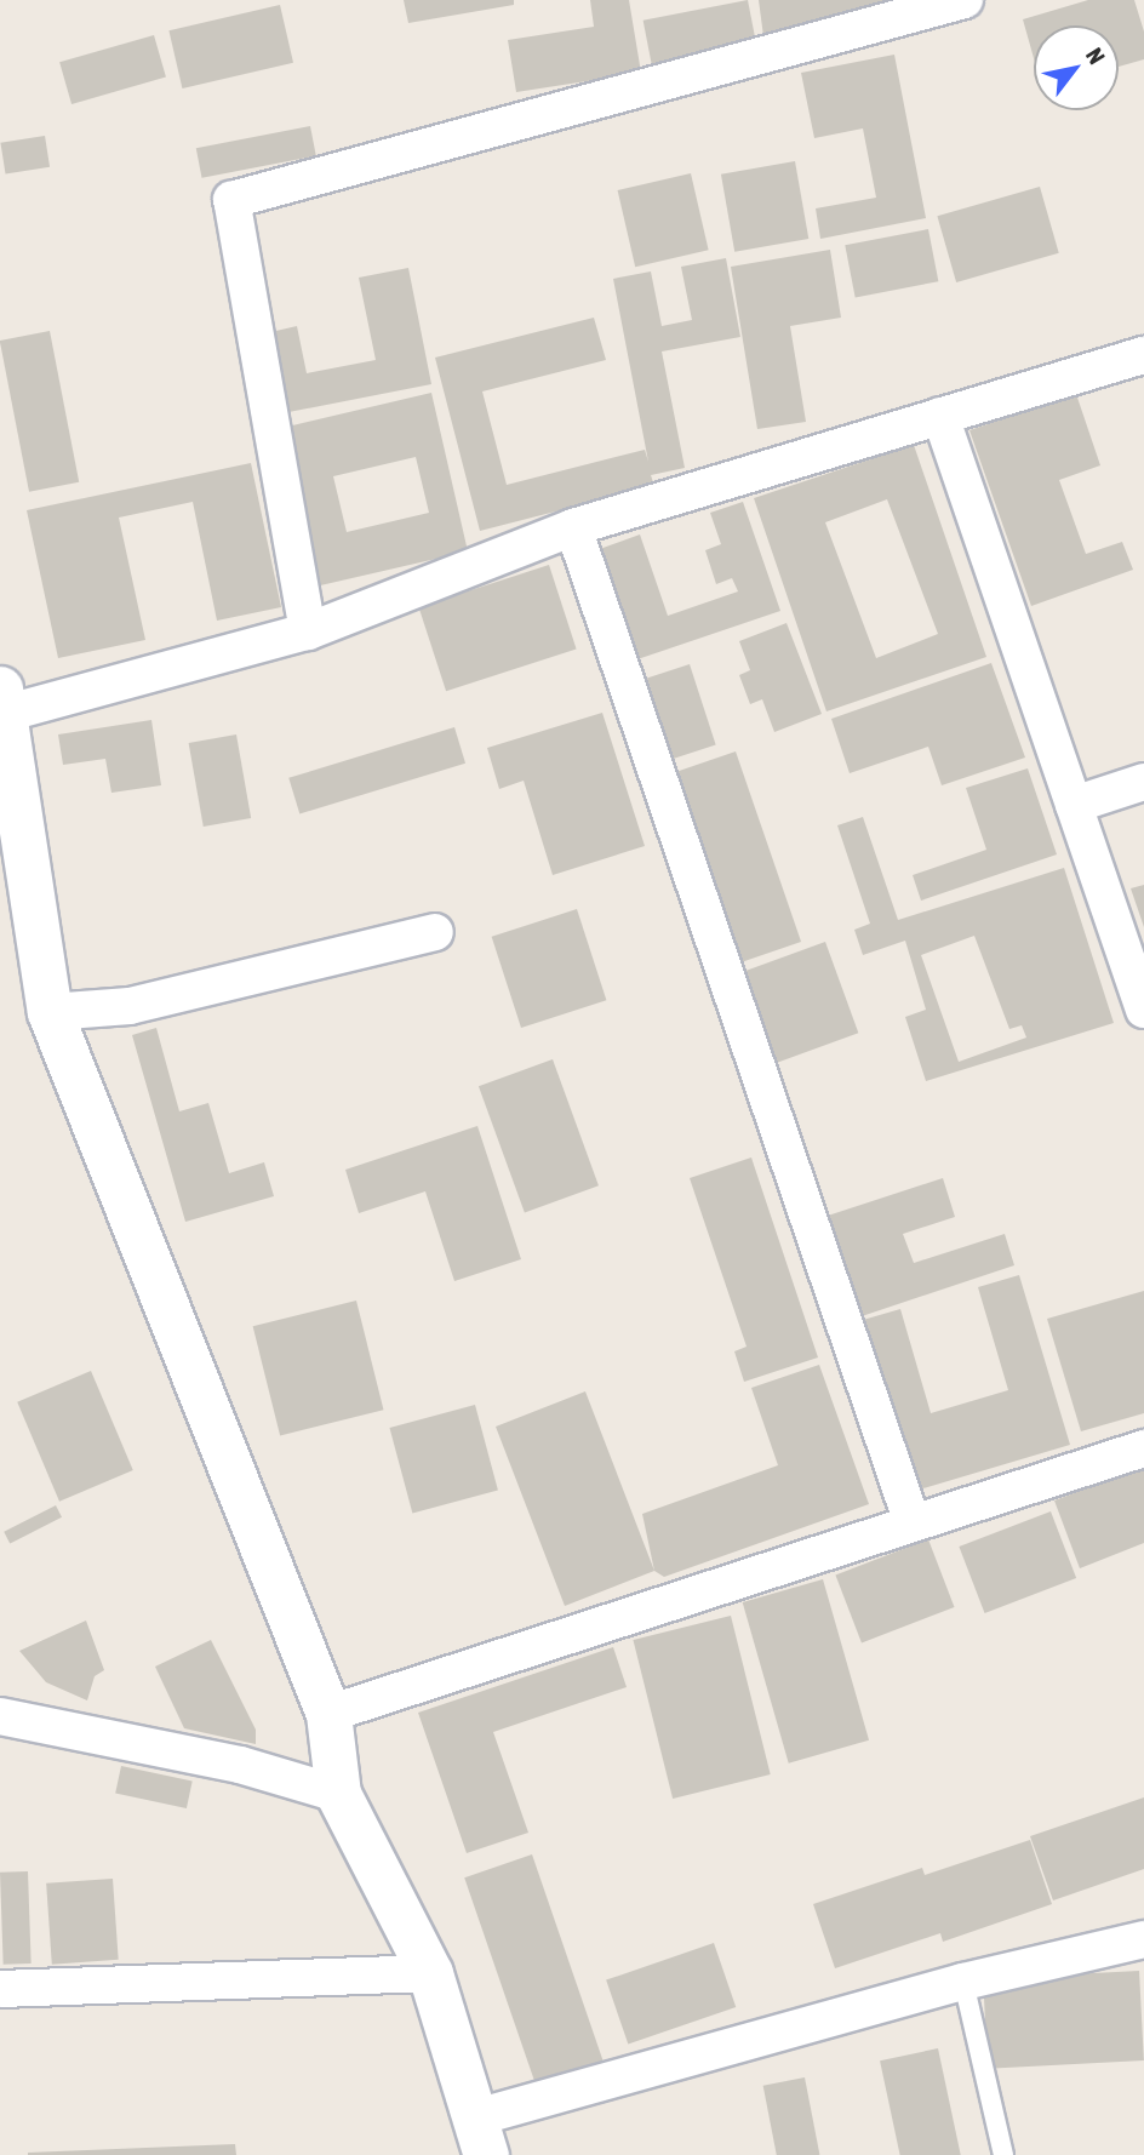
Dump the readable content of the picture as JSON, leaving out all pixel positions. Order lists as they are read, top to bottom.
{
  "north": "top right"
}
